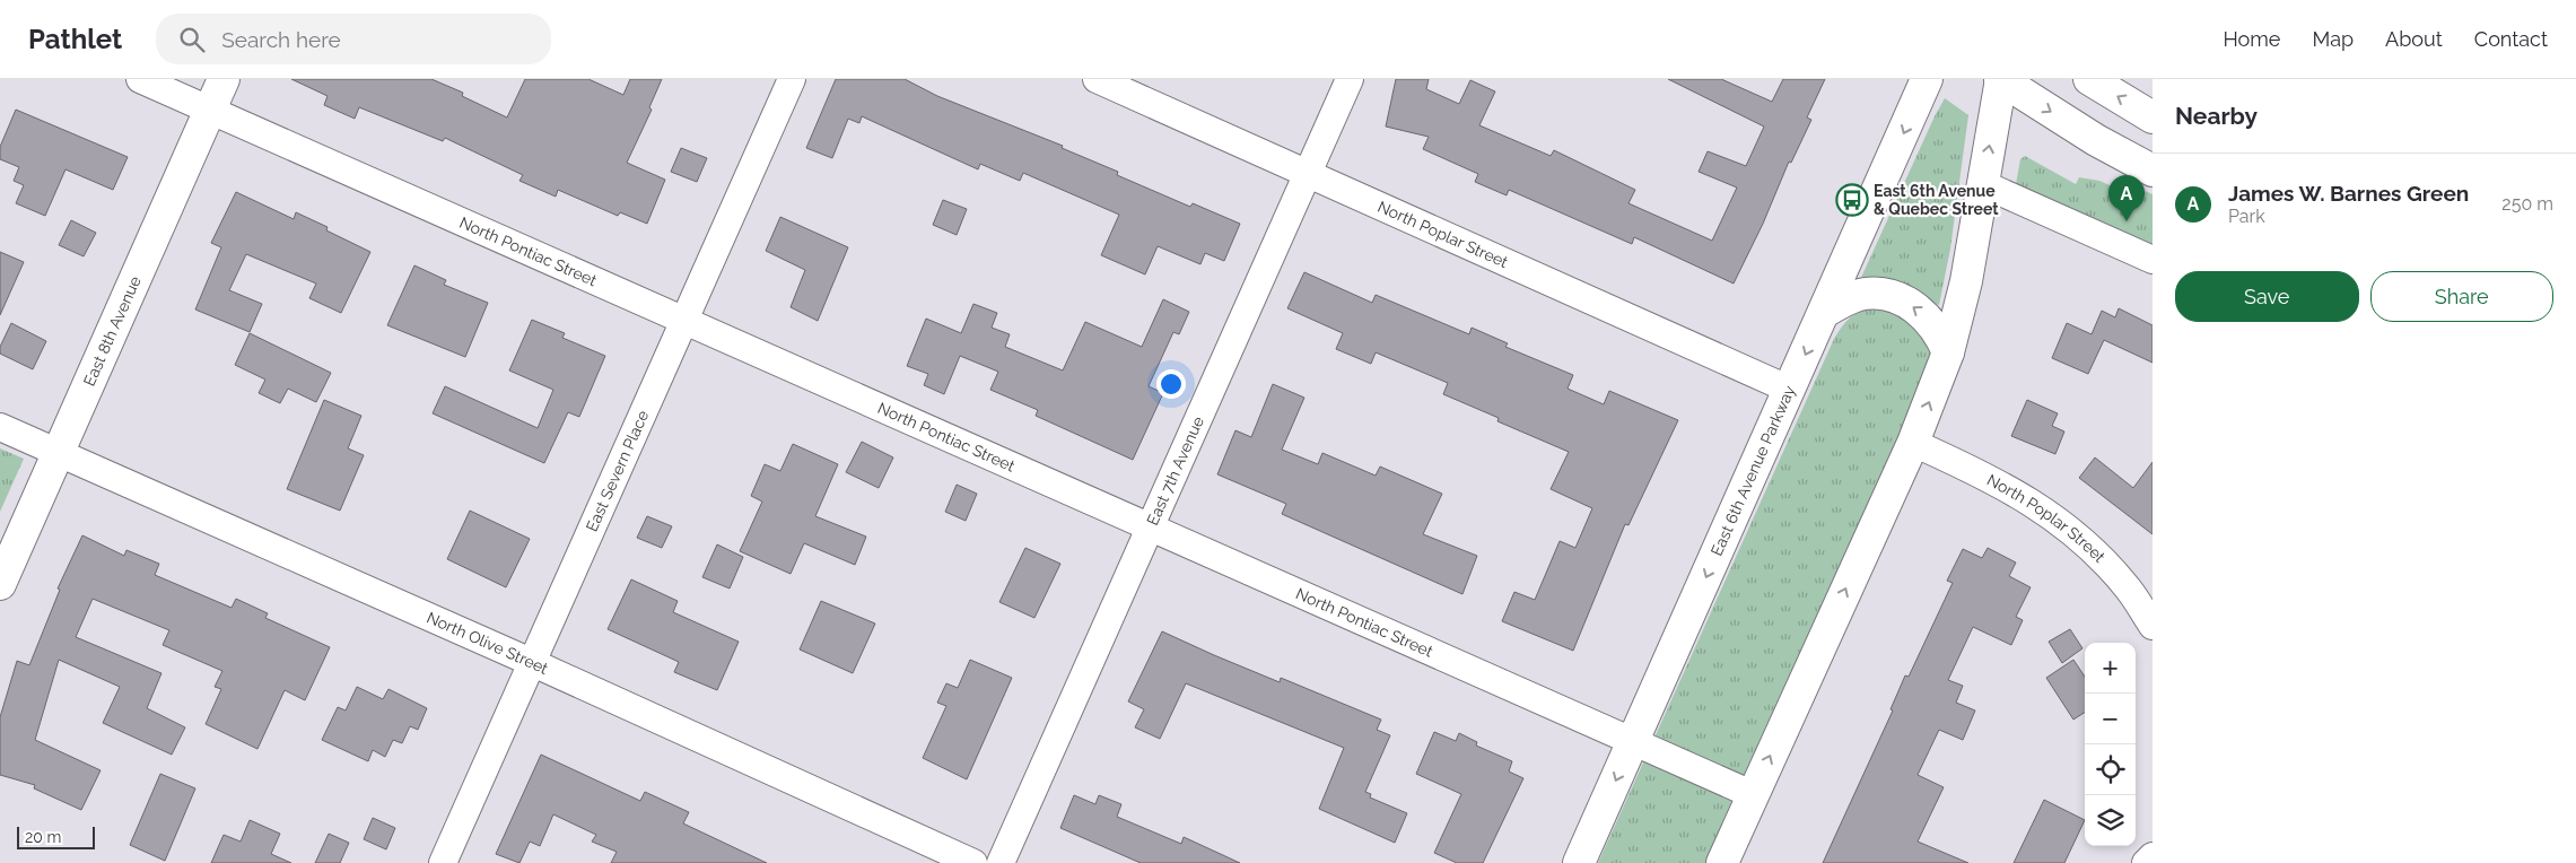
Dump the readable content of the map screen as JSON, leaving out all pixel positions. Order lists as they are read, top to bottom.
{
  "streets": {
    "main road": ["East 8th Avenue", "East 6th Avenue Parkway"],
    "street": [
      "North Poplar Street",
      "North Pontiac Street",
      "East Severn Place",
      "East 7th Avenue",
      "North Olive Street"
    ]
  },
  "crossings": [
    ["North Poplar Street", "East 7th Avenue"],
    ["North Poplar Street", "East 6th Avenue Parkway"],
    ["North Pontiac Street", "East 8th Avenue"],
    ["North Pontiac Street", "East Severn Place"],
    ["North Pontiac Street", "East 7th Avenue"],
    ["North Pontiac Street", "East 6th Avenue Parkway"],
    ["East 8th Avenue", "North Olive Street"],
    ["East Severn Place", "North Olive Street"]
  ],
  "places": {
    "bus stop": ["East 6th Avenue & Quebec Street"]
  },
  "scale_bar": "20 m",
  "page": {
    "header": "Pathlet",
    "search": "Search here",
    "nav": [
      "Home",
      "Map",
      "About",
      "Contact"
    ],
    "heading": "Nearby",
    "list": [
      {
        "mark": "A",
        "name": "James W. Barnes Green",
        "note": "Park",
        "value": "250 m"
      }
    ],
    "pins": "A",
    "buttons": ["Save", "Share"],
    "map_buttons": ["+", "−"],
    "scale": "20 m"
  }
}
